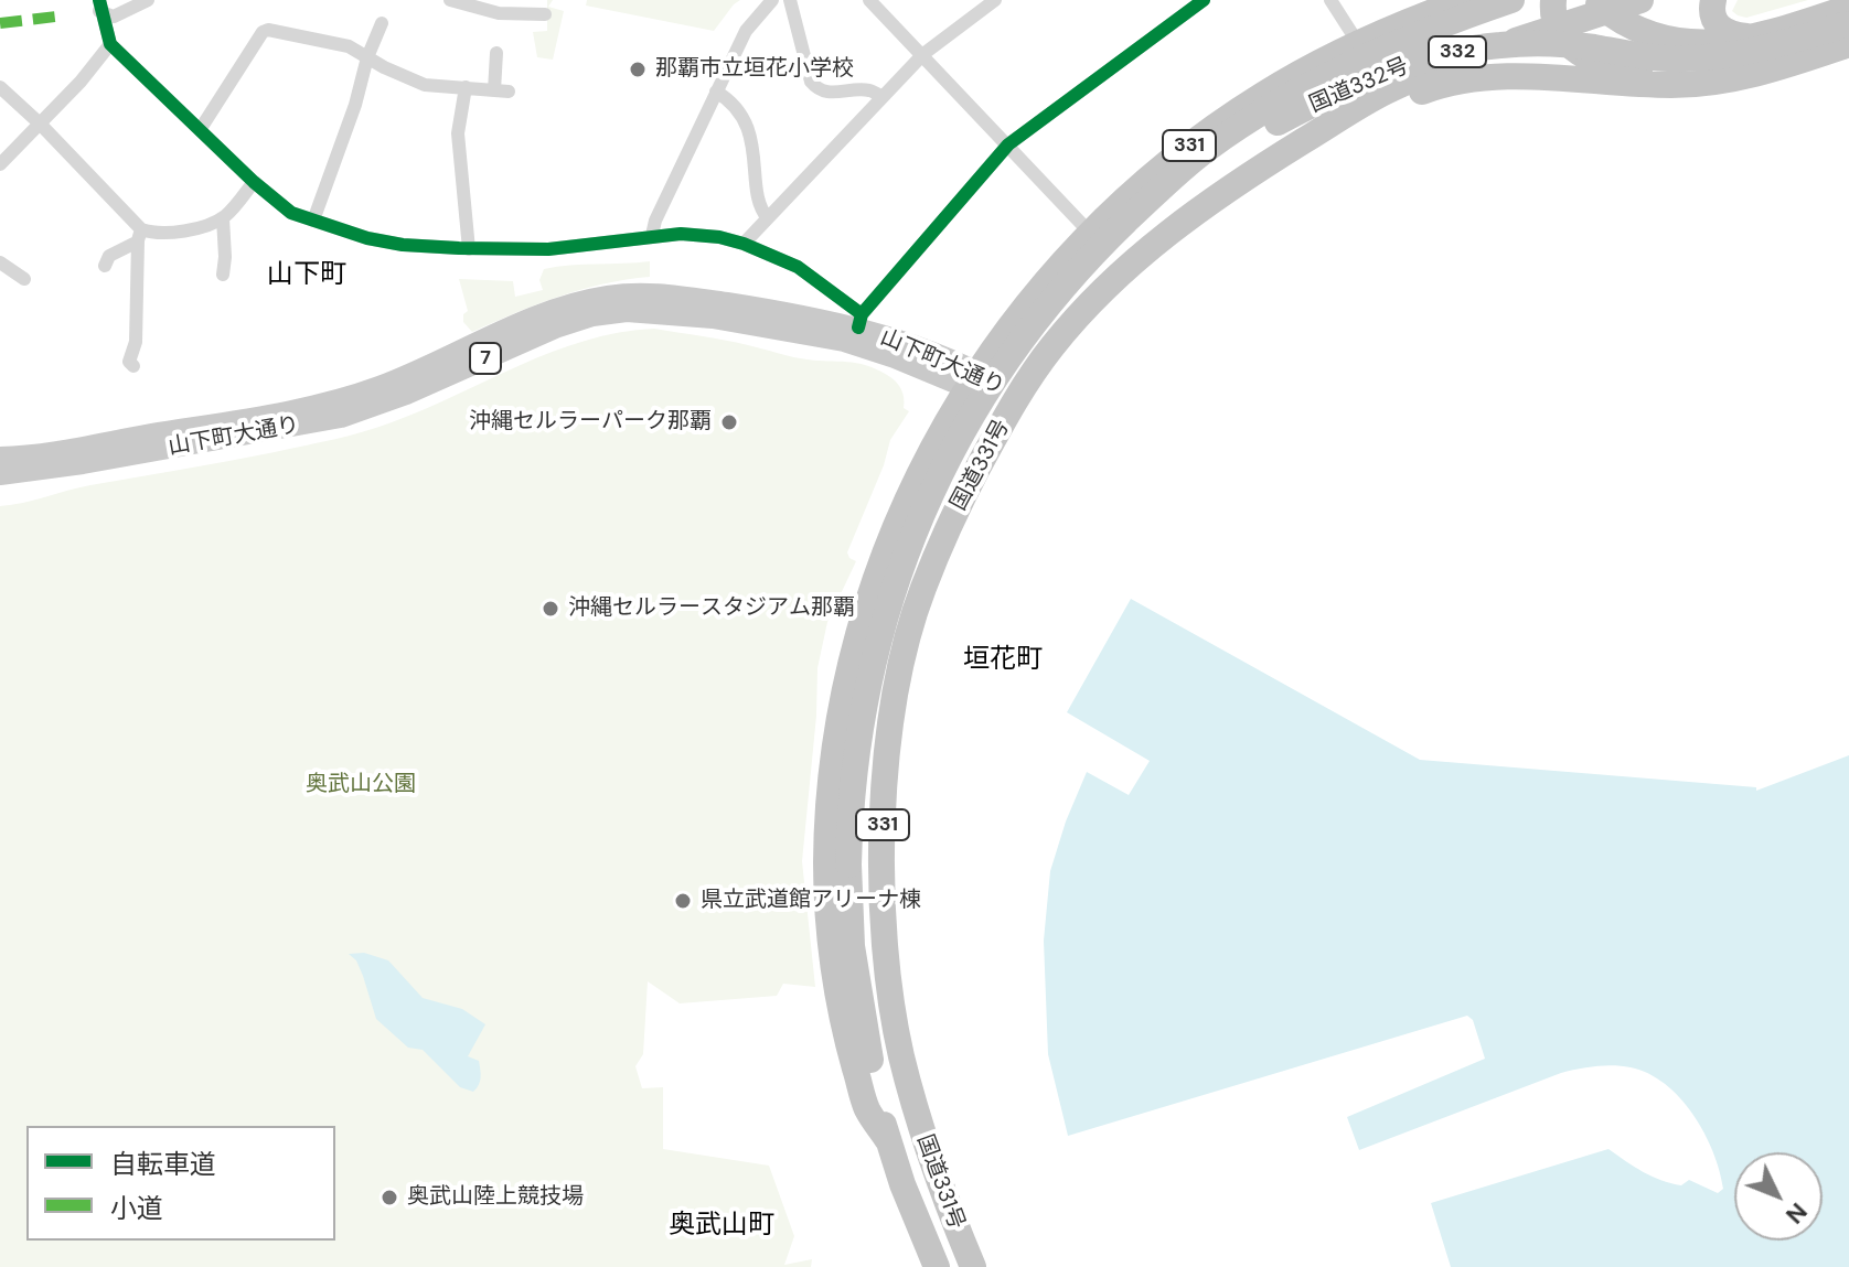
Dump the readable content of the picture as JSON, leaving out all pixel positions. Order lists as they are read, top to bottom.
{
  "streets": {
    "highway": [
      "332",
      "国道332号",
      "331",
      "国道331号"
    ],
    "main road": ["7", "山下町大通り"]
  },
  "crossings": [
    ["332", "国道332号"],
    ["国道332号", "国道331号"],
    ["山下町大通り", "国道331号"]
  ],
  "districts": ["山下町", "垣花町", "奥武山町"],
  "parks": ["奥武山公園"],
  "places": [
    "那覇市立垣花小学校",
    "沖縄セルラーパーク那覇",
    "沖縄セルラースタジアム那覇",
    "県立武道館アリーナ棟",
    "奥武山陸上競技場"
  ],
  "legend": ["自転車道", "小道"],
  "north": "bottom right"
}
